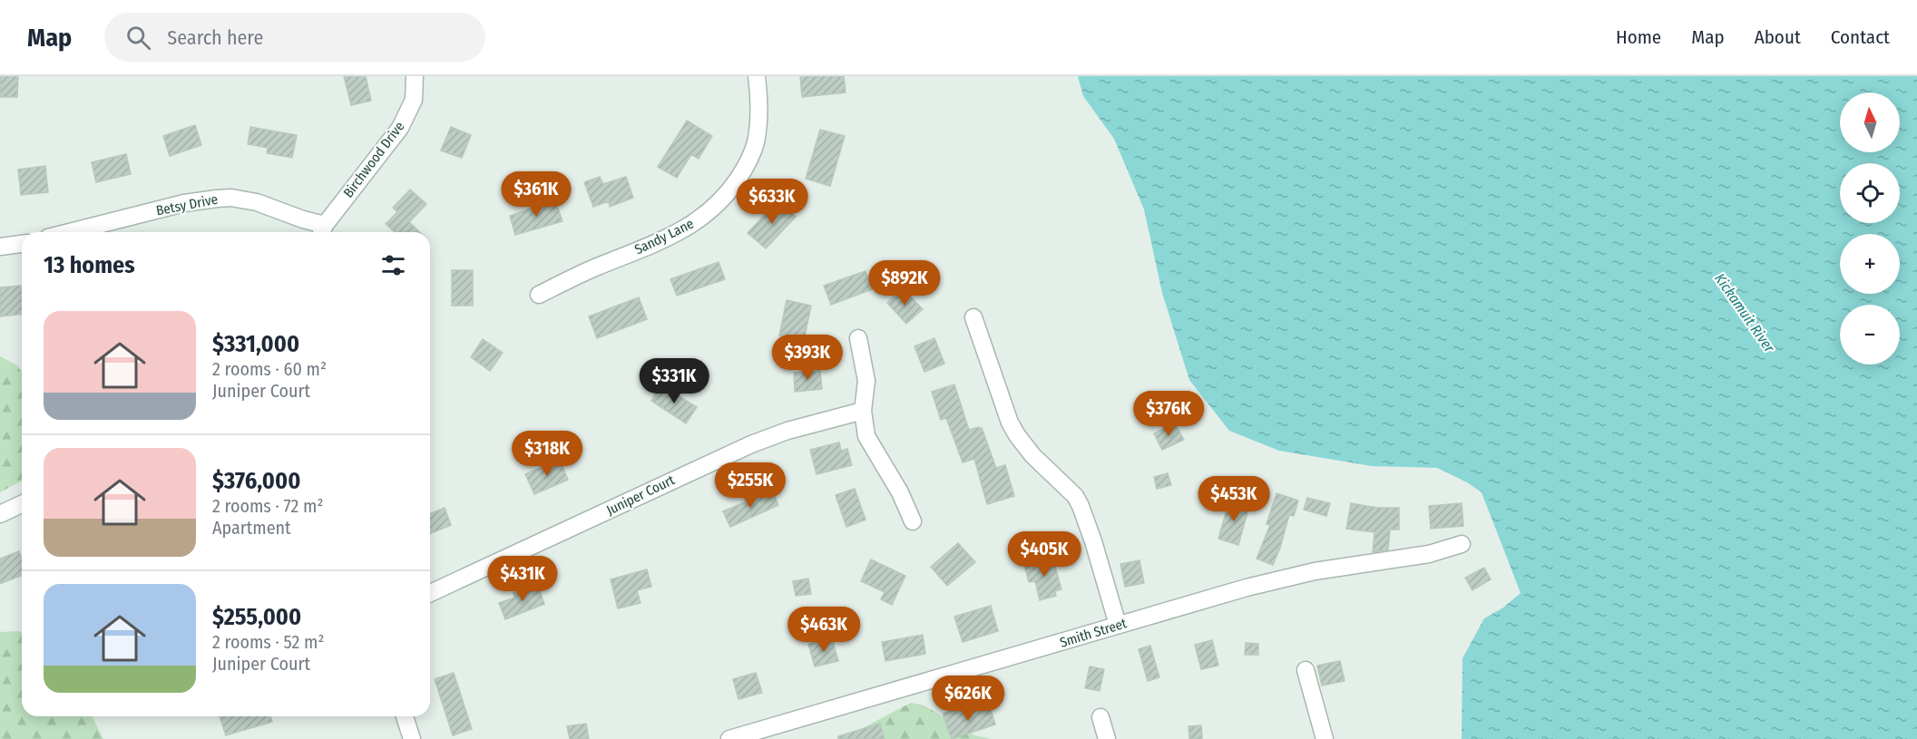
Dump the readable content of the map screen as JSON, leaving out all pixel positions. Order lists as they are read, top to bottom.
{
  "streets": {
    "street": [
      "Birchwood Drive",
      "Betsy Drive",
      "Sandy Lane",
      "Juniper Court",
      "Smith Street"
    ]
  },
  "crossings": [
    ["Birchwood Drive", "Betsy Drive"]
  ],
  "water": ["Kickamuit River"],
  "north": "top",
  "page": {
    "header": "Map",
    "search": "Search here",
    "nav": [
      "Home",
      "Map",
      "About",
      "Contact"
    ],
    "map_buttons": ["+", "−"],
    "price": [
      "$361K",
      "$633K",
      "$892K",
      "$393K",
      "$331K",
      "$376K",
      "$318K",
      "$255K",
      "$453K",
      "$405K",
      "$431K",
      "$463K",
      "$626K"
    ],
    "heading": "13 homes",
    "list": [
      {
        "name": "$331,000",
        "note": "2 rooms · 60 m² · Juniper Court"
      },
      {
        "name": "$376,000",
        "note": "2 rooms · 72 m² · Apartment"
      },
      {
        "name": "$255,000",
        "note": "2 rooms · 52 m² · Juniper Court"
      }
    ]
  }
}
